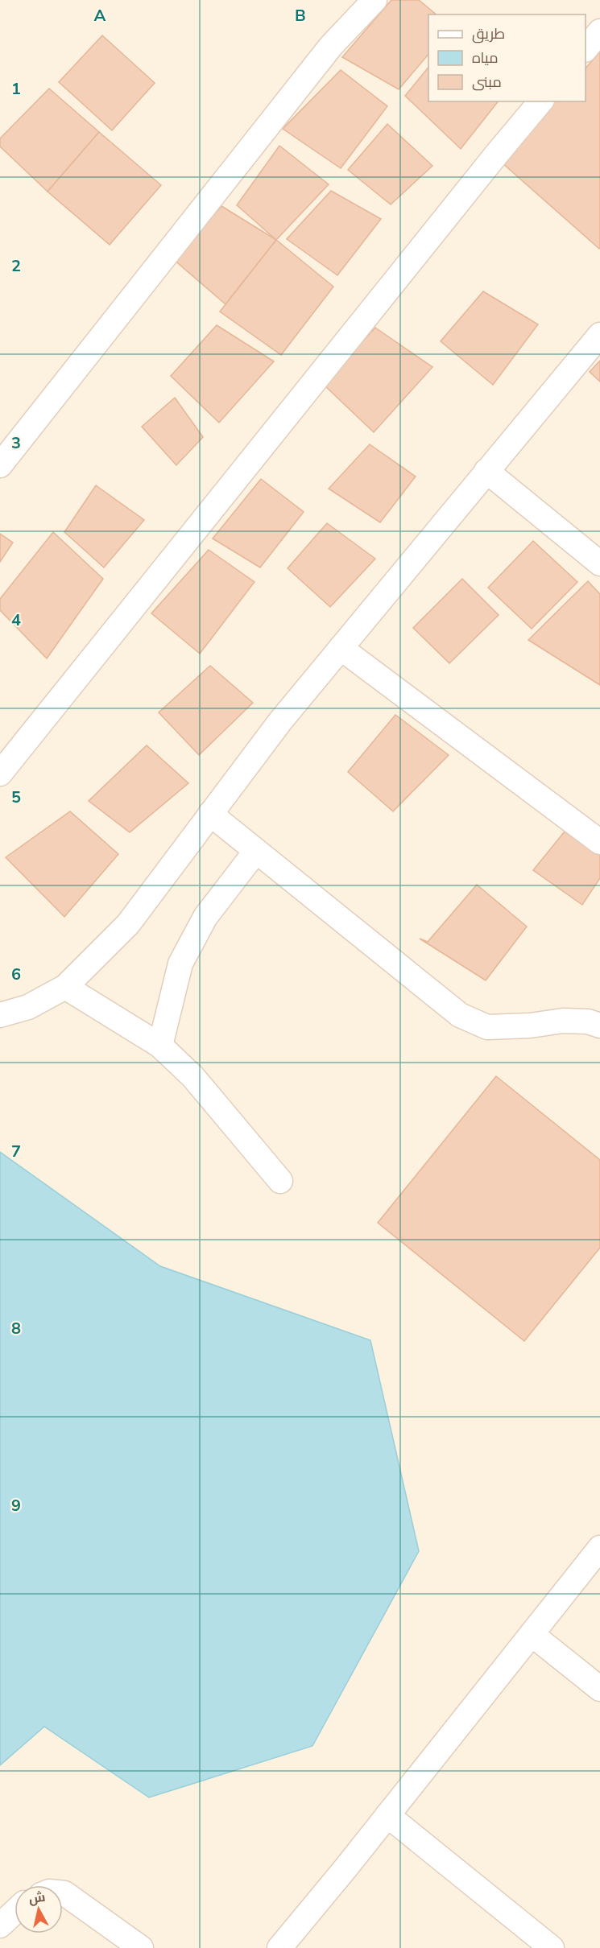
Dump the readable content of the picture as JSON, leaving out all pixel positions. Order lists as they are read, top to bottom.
{
  "legend": ["طريق", "مياه", "مبنى"],
  "north": "top",
  "grid": {
    "columns": ["A", "B"],
    "rows": [
      "1",
      "2",
      "3",
      "4",
      "5",
      "6",
      "7",
      "8",
      "9"
    ]
  }
}
